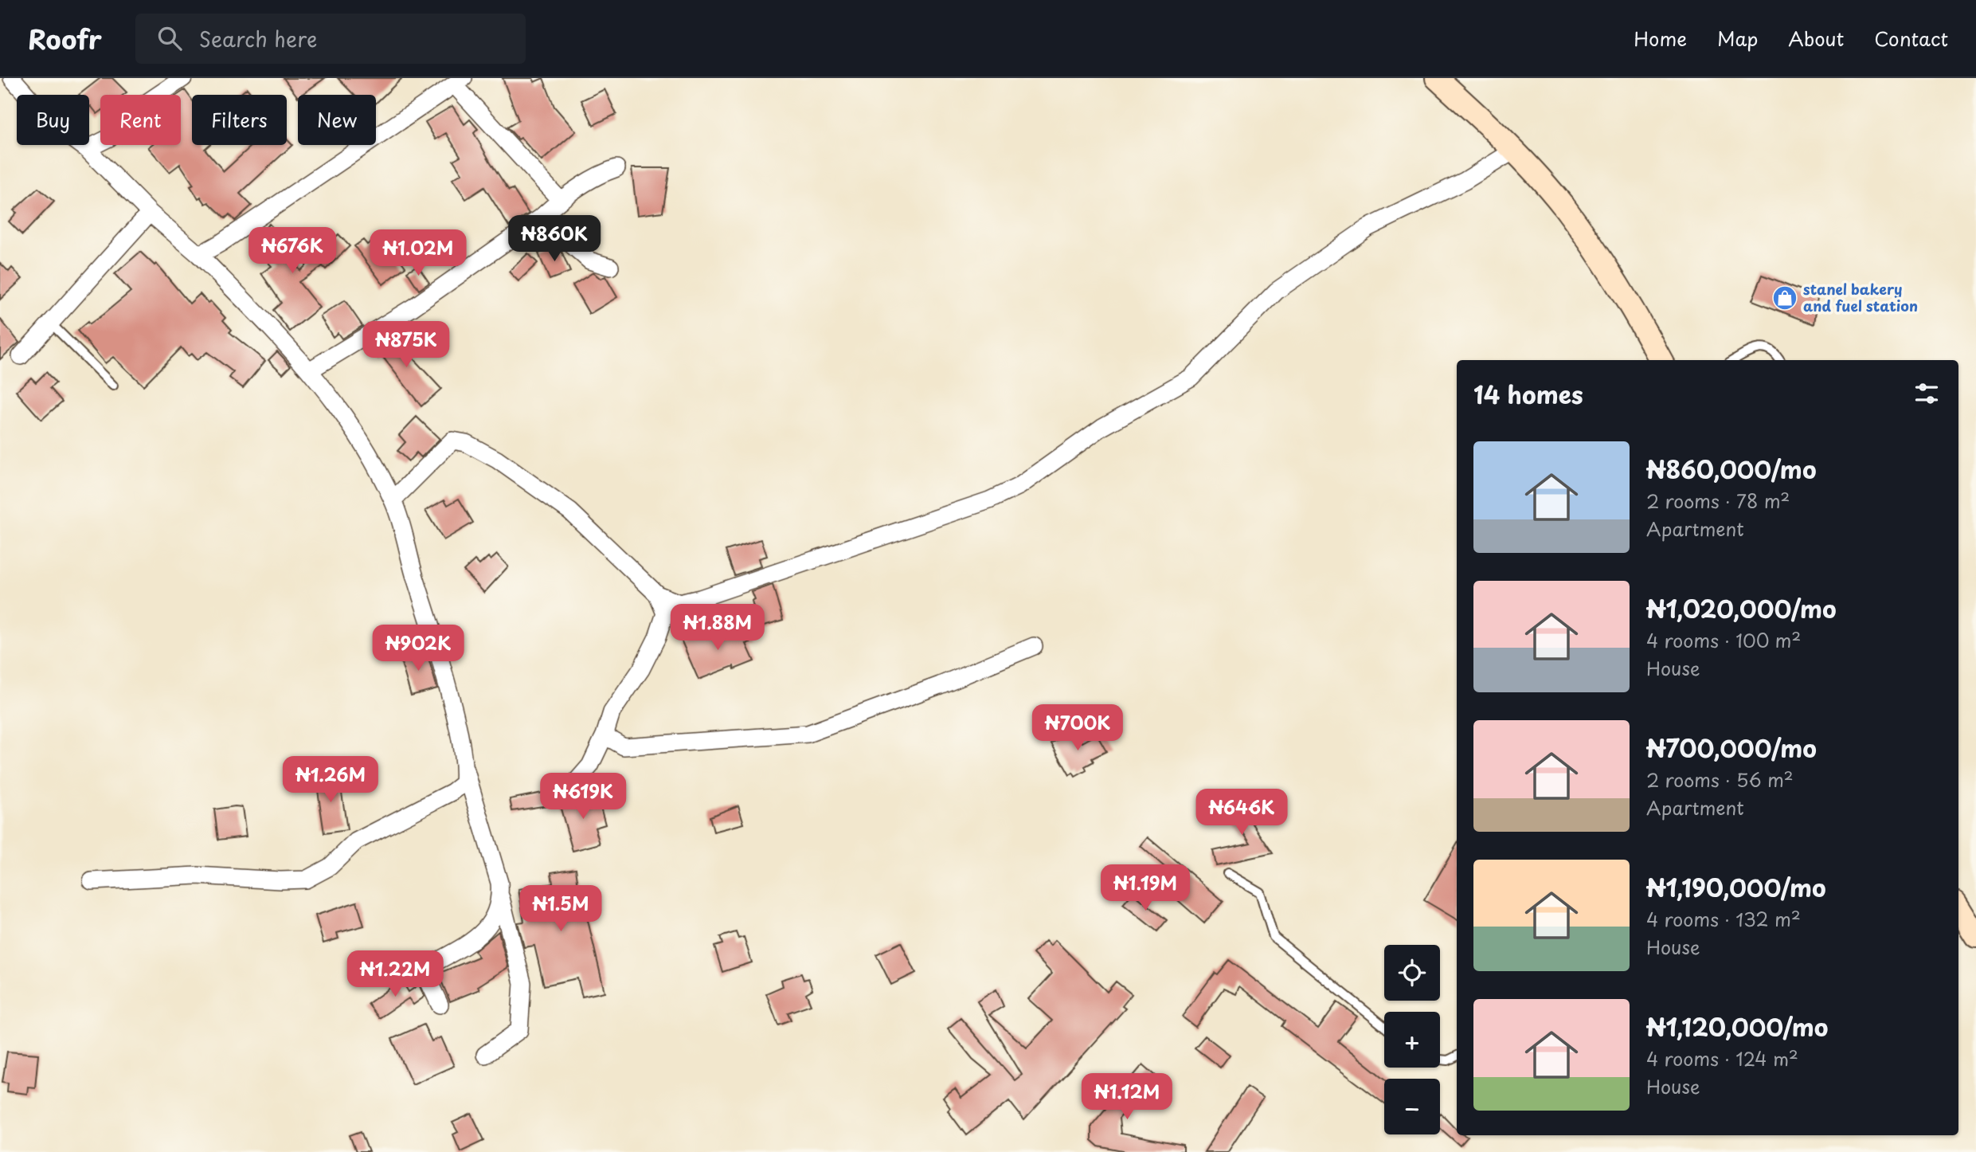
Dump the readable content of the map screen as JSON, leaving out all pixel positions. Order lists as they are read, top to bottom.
{
  "places": {
    "shop": ["stanel bakery and fuel station"]
  },
  "page": {
    "header": "Roofr",
    "search": "Search here",
    "nav": [
      "Home",
      "Map",
      "About",
      "Contact"
    ],
    "chip": [
      "Buy",
      "Rent",
      "Filters",
      "New"
    ],
    "price": [
      "₦860K",
      "₦676K",
      "₦1.02M",
      "₦875K",
      "₦1.88M",
      "₦902K",
      "₦700K",
      "₦1.26M",
      "₦619K",
      "₦646K",
      "₦1.19M",
      "₦1.5M",
      "₦1.22M",
      "₦1.12M"
    ],
    "heading": "14 homes",
    "list": [
      {
        "name": "₦860,000/mo",
        "note": "2 rooms · 78 m² · Apartment"
      },
      {
        "name": "₦1,020,000/mo",
        "note": "4 rooms · 100 m² · House"
      },
      {
        "name": "₦700,000/mo",
        "note": "2 rooms · 56 m² · Apartment"
      },
      {
        "name": "₦1,190,000/mo",
        "note": "4 rooms · 132 m² · House"
      },
      {
        "name": "₦1,120,000/mo",
        "note": "4 rooms · 124 m² · House"
      }
    ],
    "map_buttons": ["+", "−"]
  }
}
